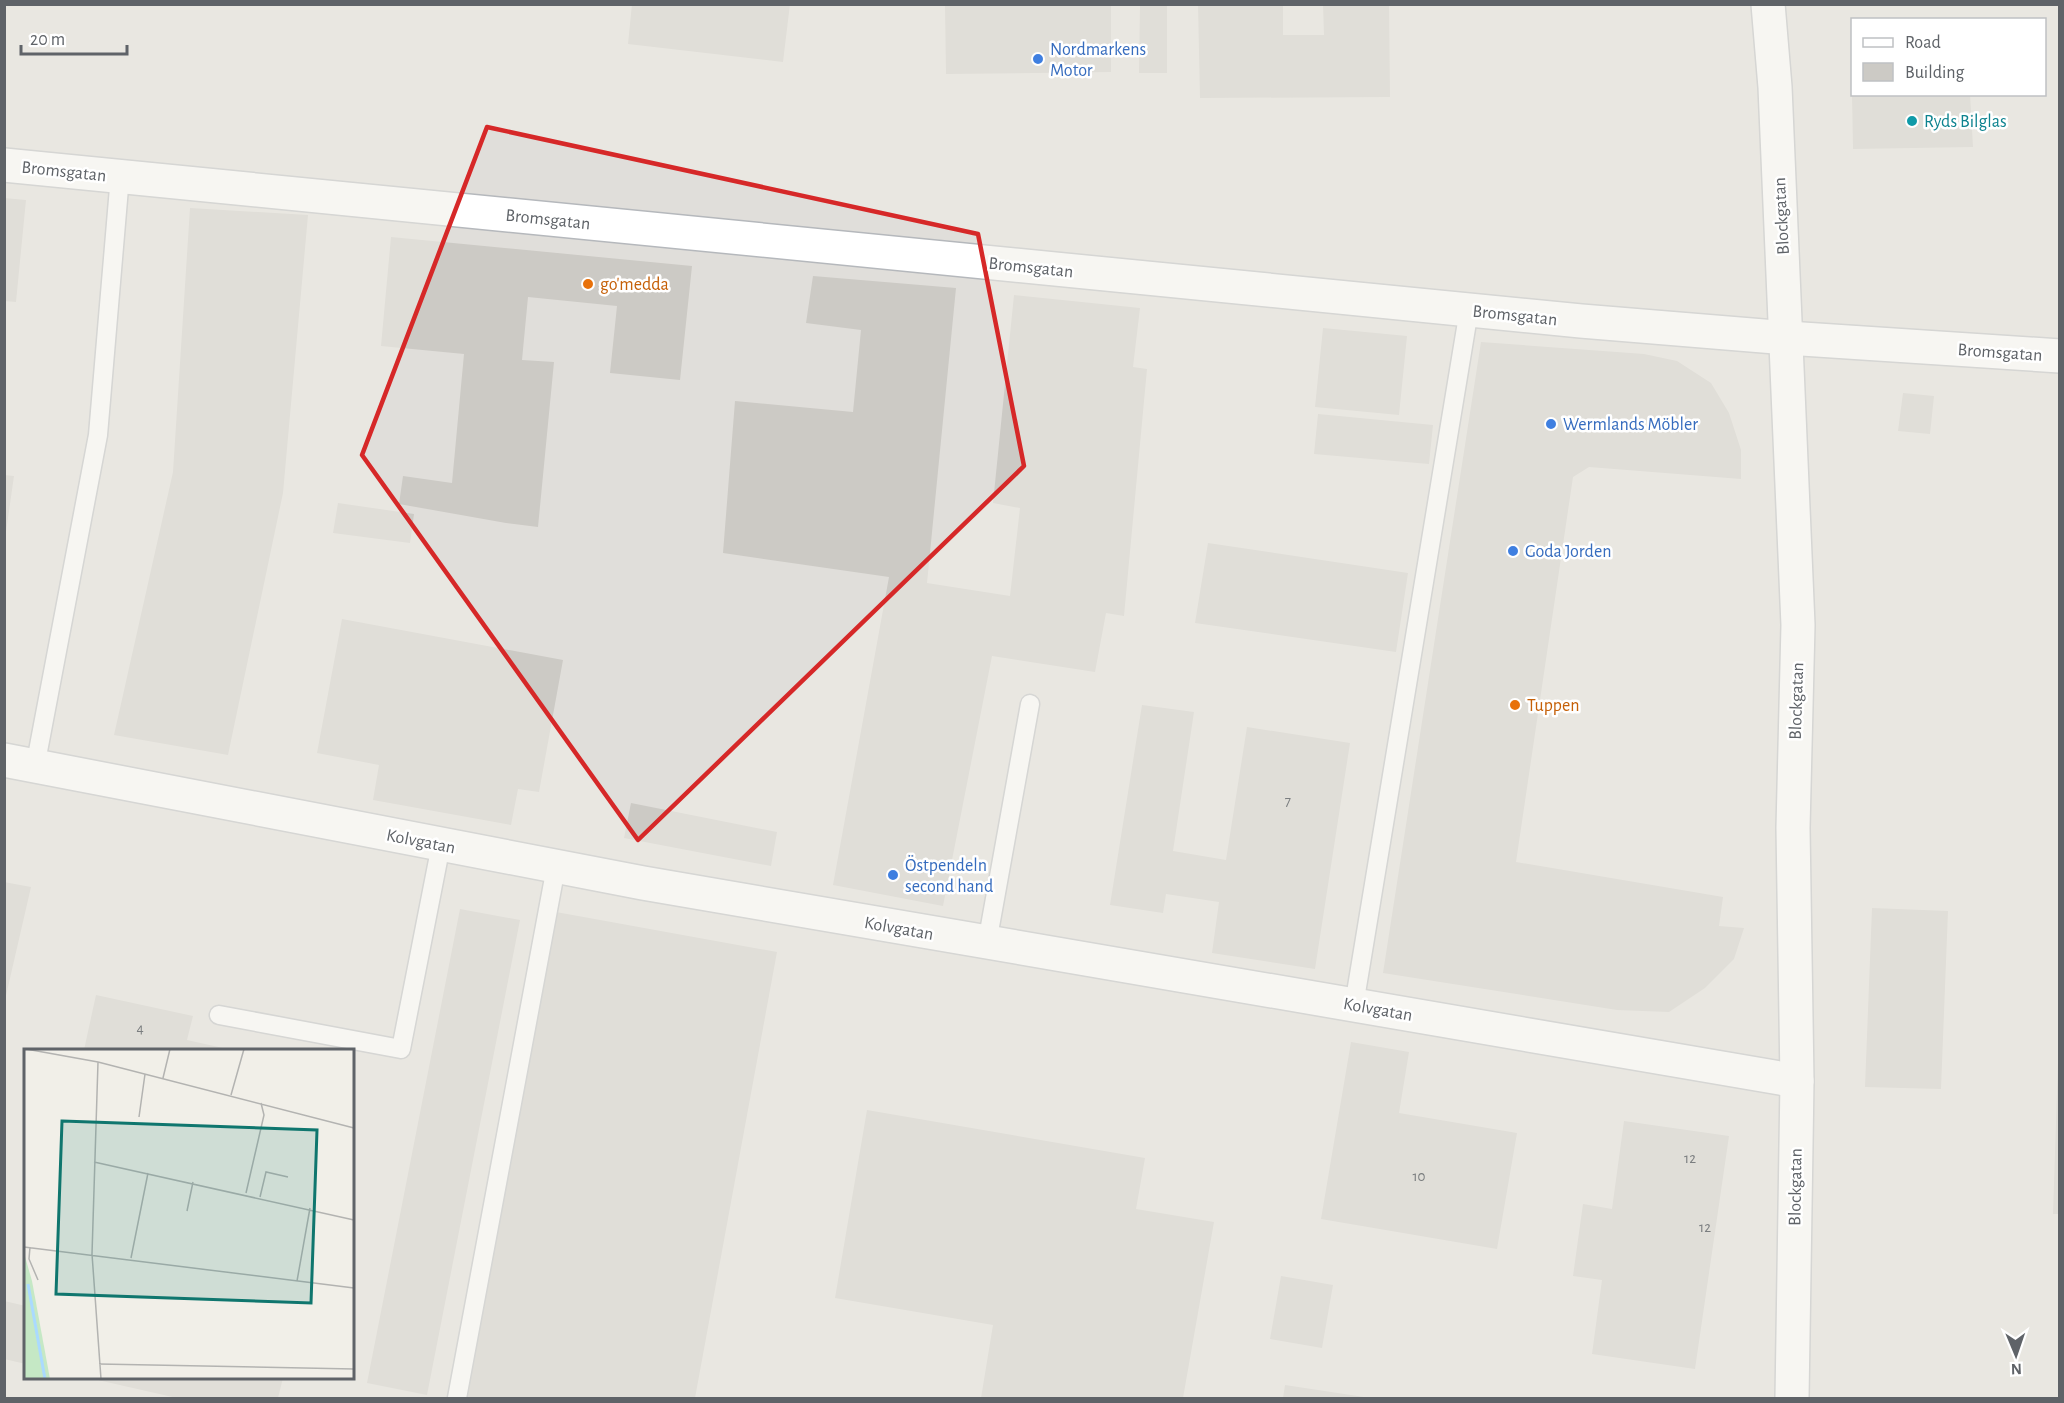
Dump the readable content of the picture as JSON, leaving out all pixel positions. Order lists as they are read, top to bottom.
{
  "streets": {
    "street": ["Bromsgatan", "Blockgatan", "Kolvgatan"]
  },
  "crossings": [
    ["Bromsgatan", "Blockgatan"],
    ["Blockgatan", "Kolvgatan"]
  ],
  "places": [
    "Nordmarkens Motor",
    "Ryds Bilglas",
    "go'medda",
    "Wermlands Möbler",
    "Goda Jorden",
    "Tuppen",
    "Östpendeln second hand"
  ],
  "house_numbers": [
    "7",
    "4",
    "12",
    "10",
    "12"
  ],
  "legend": ["Road", "Building"],
  "scale_bar": "20 m",
  "north": "bottom"
}
